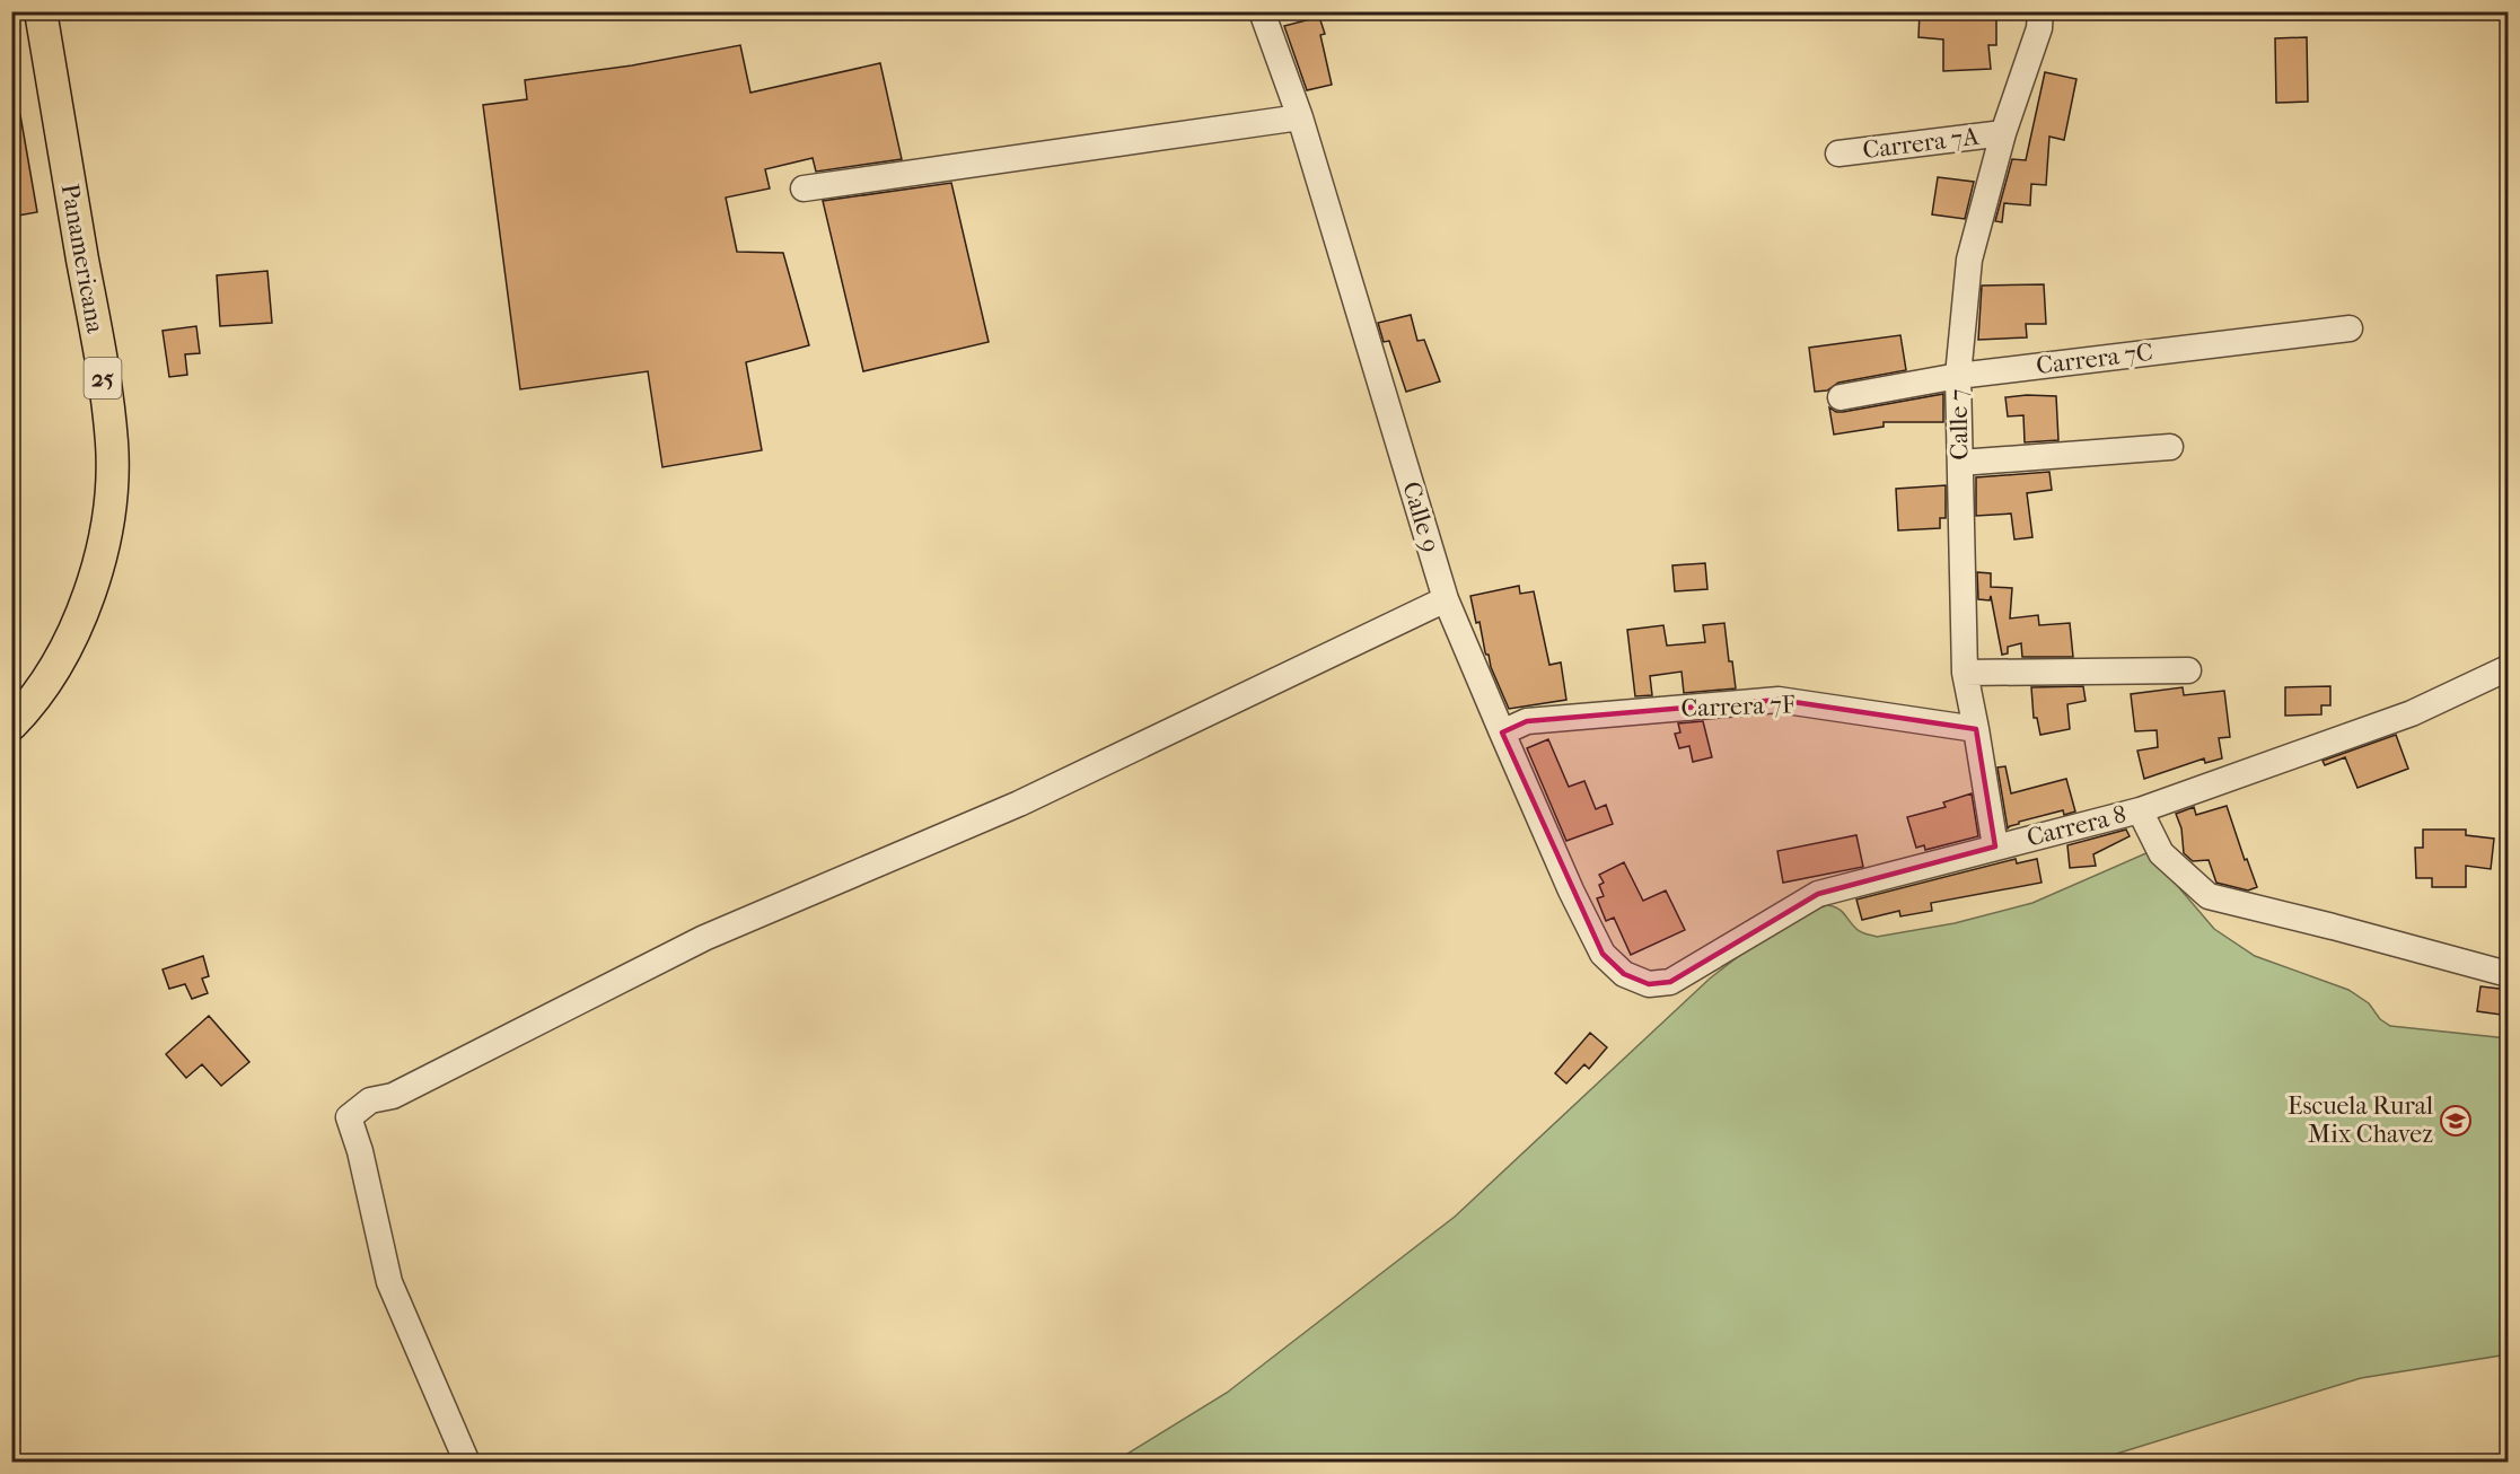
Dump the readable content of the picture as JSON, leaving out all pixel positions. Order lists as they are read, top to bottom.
{
  "streets": {
    "main road": ["Panamericana", "25"],
    "street": [
      "Carrera 7A",
      "Carrera 7C",
      "Calle 7",
      "Calle 9",
      "Carrera 7F",
      "Carrera 8"
    ]
  },
  "crossings": [
    ["Carrera 7A", "Calle 7"],
    ["Carrera 7C", "Calle 7"],
    ["Calle 7", "Carrera 7F"],
    ["Calle 7", "Carrera 8"],
    ["Calle 9", "Carrera 7F"],
    ["Calle 9", "Carrera 8"]
  ],
  "places": {
    "school or university": ["Escuela Rural Mix Chavez"]
  }
}
